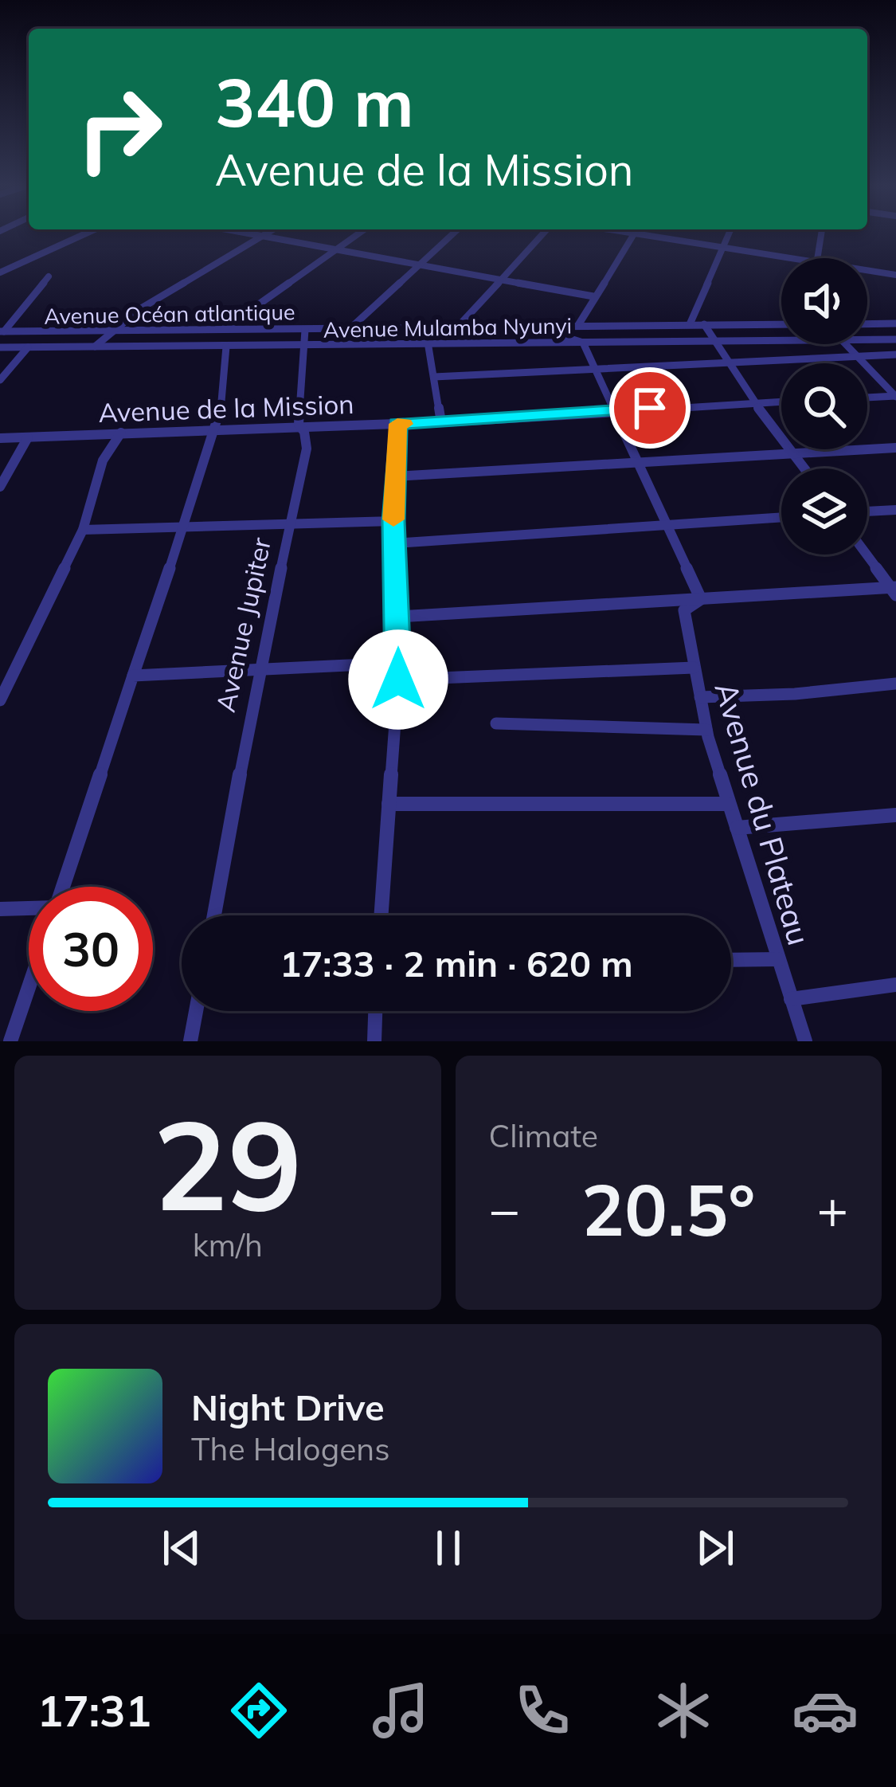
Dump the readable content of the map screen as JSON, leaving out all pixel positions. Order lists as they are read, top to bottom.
{
  "streets": {
    "street": [
      "Avenue Océan atlantique",
      "Avenue Mulamba Nyunyi",
      "Avenue de la Mission",
      "Avenue Jupiter",
      "Avenue du Plateau"
    ]
  },
  "crossings": [
    ["Avenue Océan atlantique", "Avenue Jupiter"],
    ["Avenue Mulamba Nyunyi", "Avenue Jupiter"],
    ["Avenue de la Mission", "Avenue Jupiter"]
  ],
  "page": {
    "turn": ["340 m", "Avenue de la Mission"],
    "limit": "30",
    "trip": "17:33 · 2 min · 620 m",
    "tile": [
      ["29", "km/h"],
      "Climate"
    ],
    "heat": ["−", "20.5°", "+"],
    "song": ["Night Drive", "The Halogens"],
    "tabs": "17:31"
  }
}
